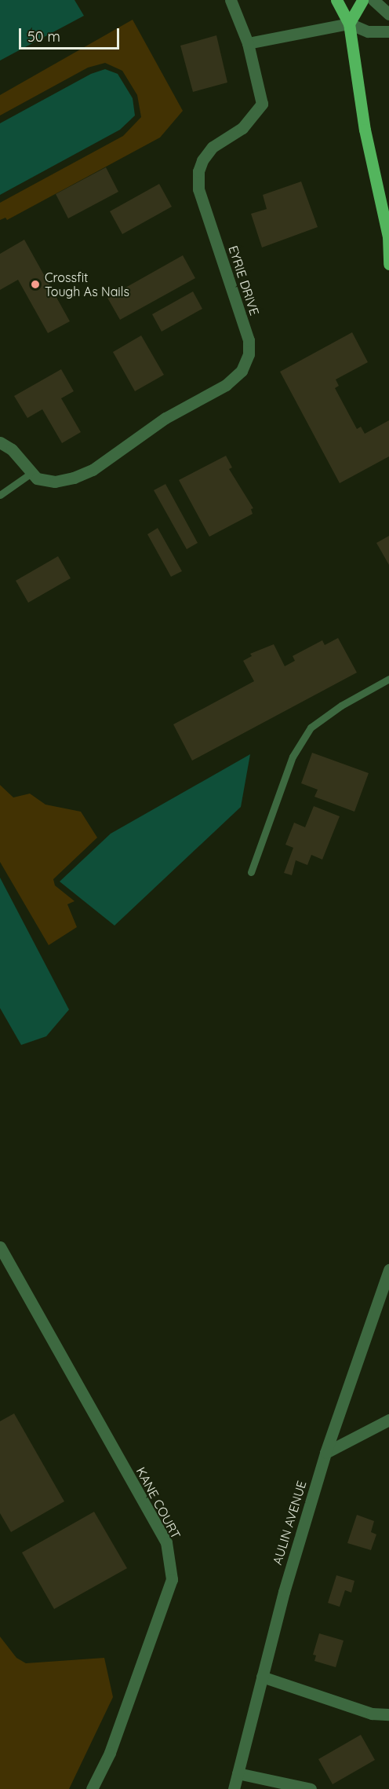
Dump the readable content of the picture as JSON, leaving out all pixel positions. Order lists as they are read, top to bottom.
{
  "streets": {
    "street": ["EYRIE DRIVE", "KANE COURT", "AULIN AVENUE"]
  },
  "places": ["Crossfit Tough As Nails"],
  "scale_bar": "50 m"
}
